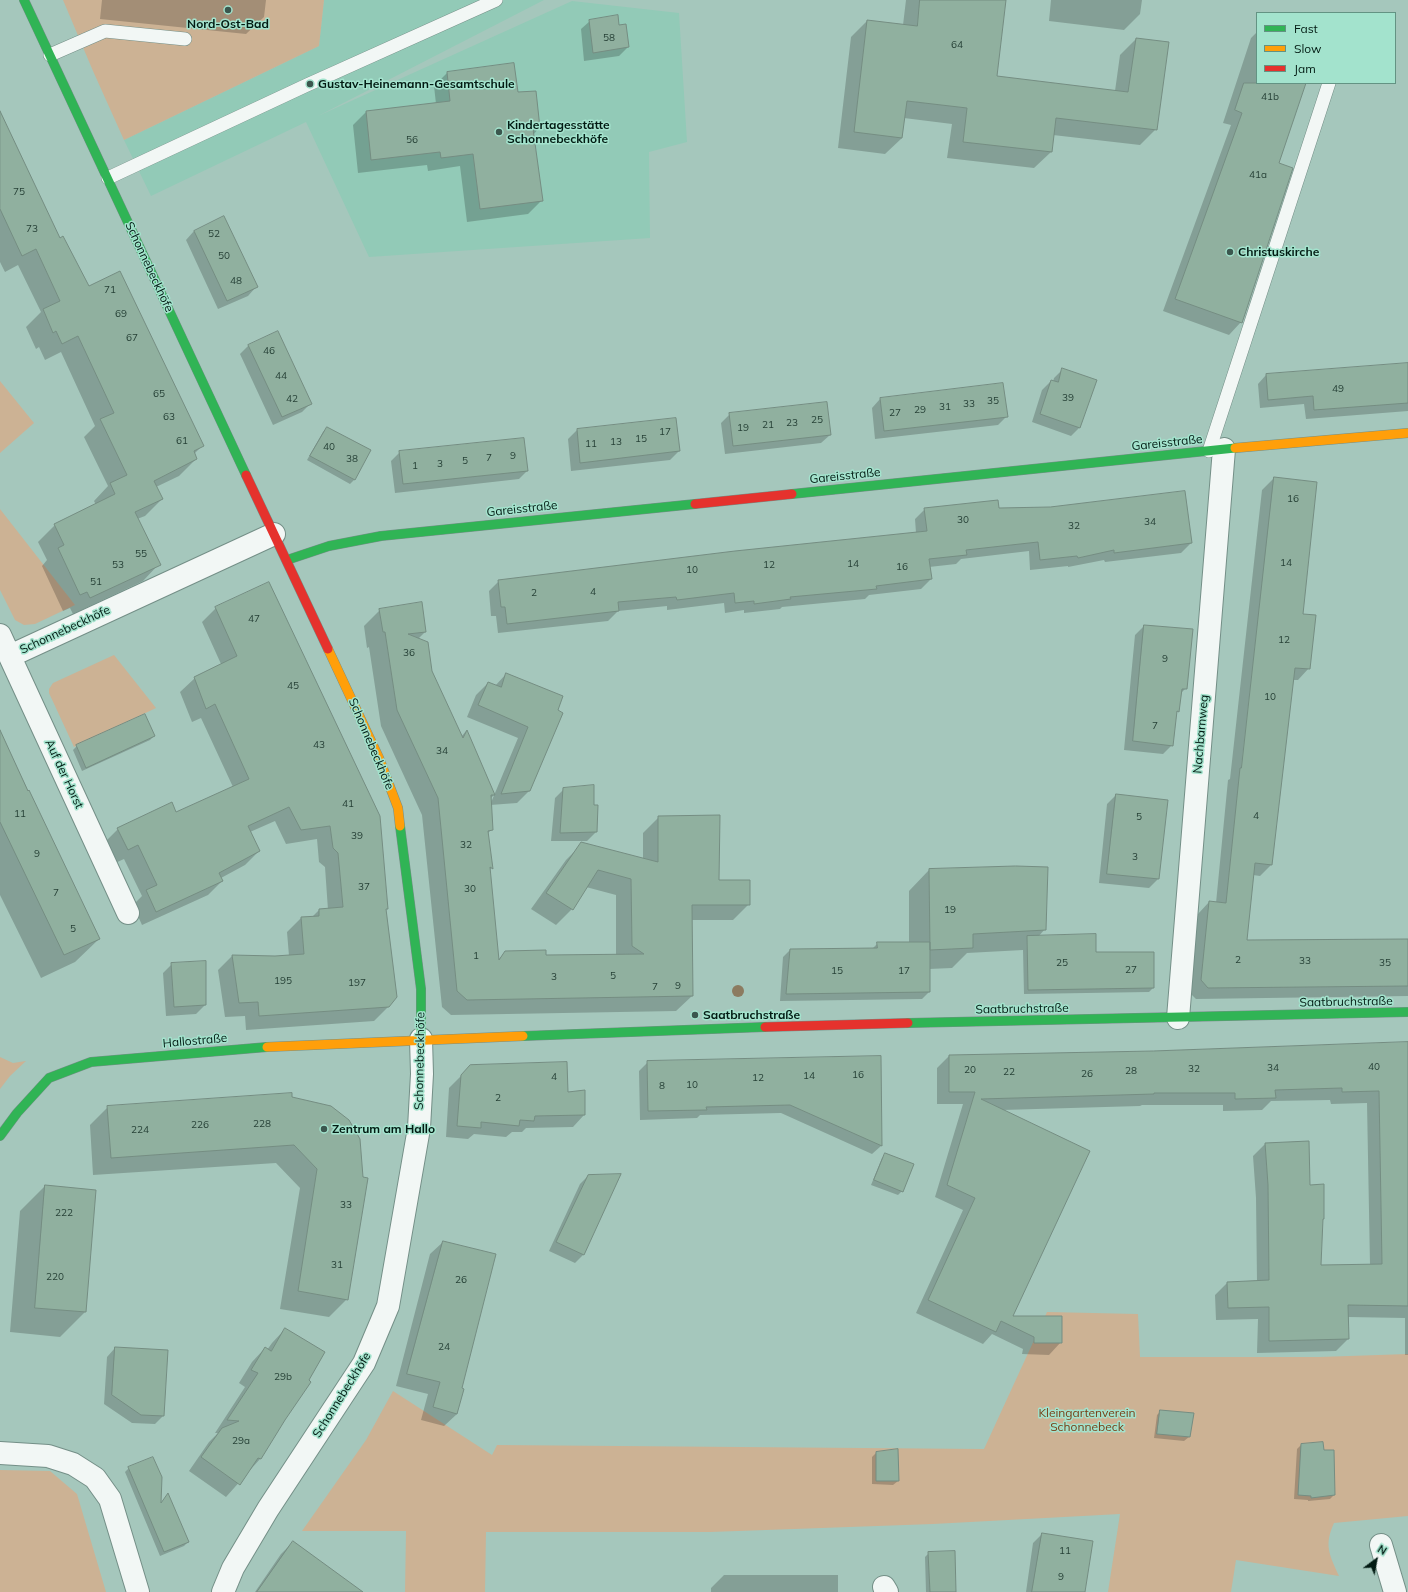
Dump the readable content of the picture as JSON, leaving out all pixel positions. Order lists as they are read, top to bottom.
{
  "streets": {
    "street": [
      "Schonnebeckhöfe",
      "Gareisstraße",
      "Nachbarnweg",
      "Auf der Horst",
      "Saatbruchstraße",
      "Hallostraße"
    ]
  },
  "crossings": [
    ["Schonnebeckhöfe", "Gareisstraße"],
    ["Schonnebeckhöfe", "Auf der Horst"],
    ["Schonnebeckhöfe", "Saatbruchstraße"],
    ["Schonnebeckhöfe", "Hallostraße"],
    ["Gareisstraße", "Nachbarnweg"],
    ["Nachbarnweg", "Saatbruchstraße"],
    ["Saatbruchstraße", "Hallostraße"]
  ],
  "parks": ["Kleingartenverein Schonnebeck"],
  "places": [
    "Nord-Ost-Bad",
    "Gustav-Heinemann-Gesamtschule",
    "Kindertagesstätte Schonnebeckhöfe",
    "Christuskirche",
    "Saatbruchstraße",
    "Zentrum am Hallo"
  ],
  "house_numbers": [
    "58",
    "64",
    "41b",
    "56",
    "41a",
    "75",
    "73",
    "52",
    "50",
    "48",
    "71",
    "69",
    "67",
    "46",
    "44",
    "49",
    "65",
    "39",
    "42",
    "35",
    "33",
    "31",
    "29",
    "27",
    "63",
    "25",
    "23",
    "21",
    "19",
    "17",
    "15",
    "61",
    "13",
    "11",
    "40",
    "9",
    "7",
    "38",
    "5",
    "3",
    "1",
    "16",
    "30",
    "34",
    "32",
    "55",
    "14",
    "14",
    "53",
    "12",
    "16",
    "10",
    "51",
    "4",
    "2",
    "47",
    "12",
    "36",
    "9",
    "45",
    "10",
    "7",
    "43",
    "34",
    "41",
    "11",
    "4",
    "5",
    "39",
    "32",
    "9",
    "3",
    "37",
    "30",
    "7",
    "19",
    "5",
    "1",
    "2",
    "33",
    "25",
    "35",
    "27",
    "15",
    "17",
    "5",
    "3",
    "195",
    "197",
    "9",
    "7",
    "40",
    "34",
    "32",
    "20",
    "28",
    "22",
    "26",
    "16",
    "14",
    "4",
    "12",
    "10",
    "8",
    "2",
    "228",
    "226",
    "224",
    "33",
    "222",
    "31",
    "220",
    "26",
    "24",
    "29b",
    "29a",
    "11",
    "9"
  ],
  "legend": ["Fast", "Slow", "Jam"],
  "north": "top right"
}
